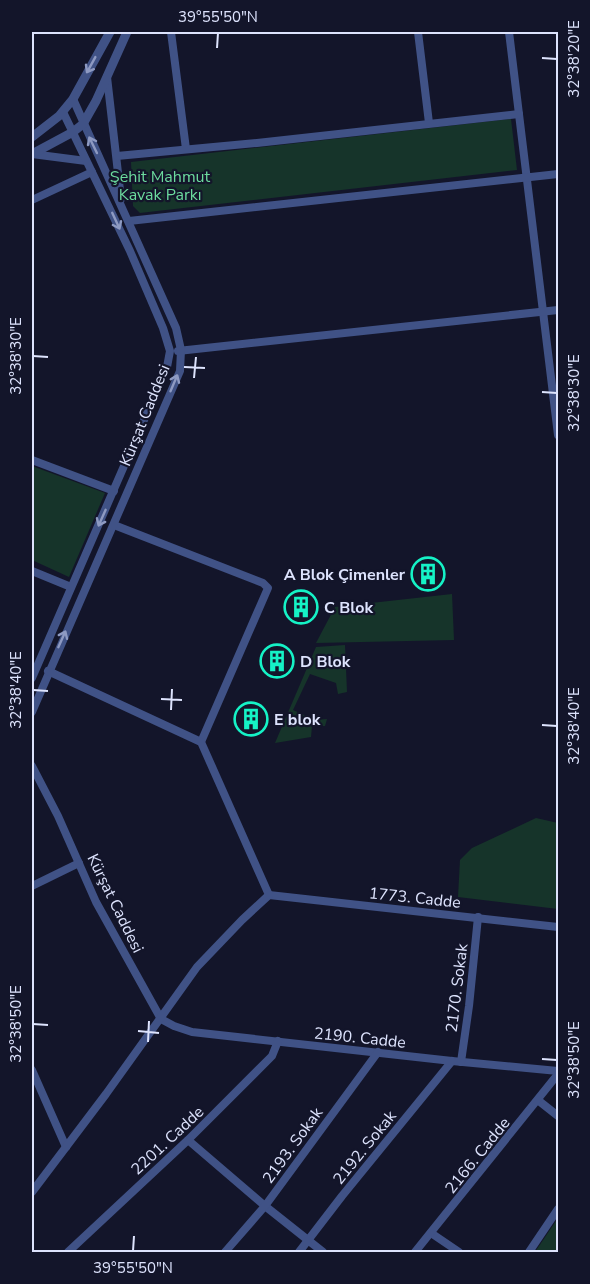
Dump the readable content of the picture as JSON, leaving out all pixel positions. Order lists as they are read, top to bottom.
{
  "streets": {
    "street": [
      "Kürşat Caddesi",
      "1773. Cadde",
      "2170. Sokak",
      "2190. Cadde",
      "2201. Cadde",
      "2193. Sokak",
      "2192. Sokak",
      "2166. Cadde"
    ]
  },
  "crossings": [
    ["Kürşat Caddesi", "2190. Cadde"],
    ["1773. Cadde", "2170. Sokak"],
    ["2170. Sokak", "2190. Cadde"],
    ["2170. Sokak", "2192. Sokak"],
    ["2190. Cadde", "2201. Cadde"],
    ["2190. Cadde", "2193. Sokak"],
    ["2190. Cadde", "2192. Sokak"],
    ["2190. Cadde", "2166. Cadde"]
  ],
  "parks": ["Şehit Mahmut Kavak Parkı"],
  "places": {
    "building": [
      "A Blok Çimenler",
      "C Blok",
      "D Blok",
      "E blok"
    ]
  },
  "coordinates": [
    "39°55'50\"N",
    "32°38'20\"E",
    "32°38'30\"E",
    "32°38'40\"E",
    "32°38'50\"E"
  ]
}
